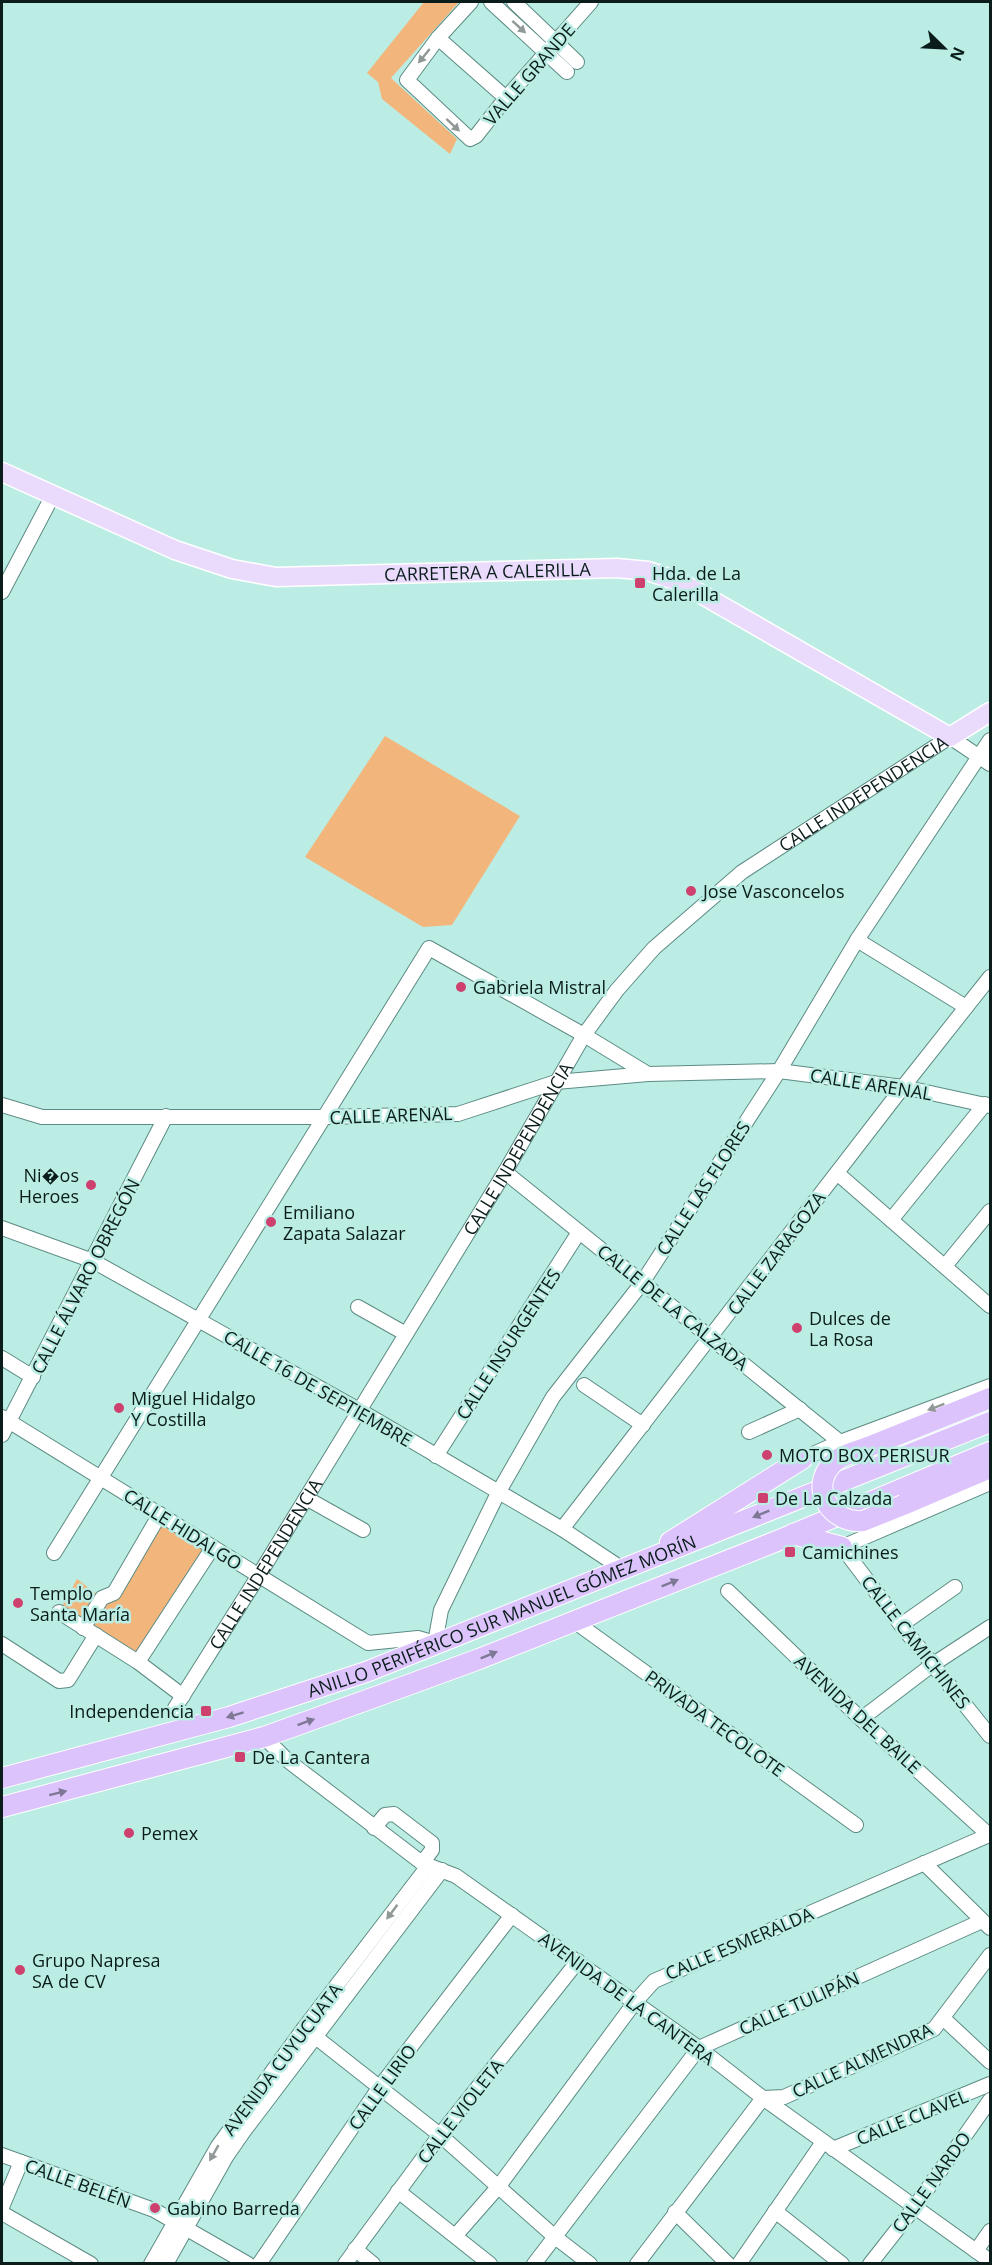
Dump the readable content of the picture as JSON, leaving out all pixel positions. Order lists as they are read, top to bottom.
{
  "streets": {
    "highway": ["ANILLO PERIFÉRICO SUR MANUEL GÓMEZ MORÍN"],
    "main road": ["CARRETERA A CALERILLA", "CALLE INDEPENDENCIA"],
    "street": [
      "VALLE GRANDE",
      "CALLE ARENAL",
      "CALLE LAS FLORES",
      "CALLE ZARAGOZA",
      "CALLE ÁLVARO OBREGÓN",
      "CALLE DE LA CALZADA",
      "CALLE INSURGENTES",
      "CALLE 16 DE SEPTIEMBRE",
      "CALLE HIDALGO",
      "CALLE CAMICHINES",
      "AVENIDA DEL BAILE",
      "PRIVADA TECOLOTE",
      "CALLE ESMERALDA",
      "AVENIDA DE LA CANTERA",
      "CALLE TULIPÁN",
      "AVENIDA CUYUCUATA",
      "CALLE ALMENDRA",
      "CALLE LIRIO",
      "CALLE VIOLETA",
      "CALLE CLAVEL",
      "CALLE NARDO",
      "CALLE BELÉN"
    ]
  },
  "crossings": [
    ["CARRETERA A CALERILLA", "CALLE INDEPENDENCIA"],
    ["CALLE INDEPENDENCIA", "CALLE ARENAL"],
    ["CALLE INDEPENDENCIA", "CALLE DE LA CALZADA"],
    ["CALLE INDEPENDENCIA", "CALLE 16 DE SEPTIEMBRE"],
    ["CALLE INDEPENDENCIA", "CALLE HIDALGO"],
    ["CALLE ARENAL", "CALLE LAS FLORES"],
    ["CALLE ARENAL", "CALLE ZARAGOZA"],
    ["CALLE ARENAL", "CALLE ÁLVARO OBREGÓN"],
    ["CALLE LAS FLORES", "CALLE DE LA CALZADA"],
    ["CALLE LAS FLORES", "CALLE 16 DE SEPTIEMBRE"],
    ["CALLE LAS FLORES", "CALLE HIDALGO"],
    ["CALLE LAS FLORES", "ANILLO PERIFÉRICO SUR MANUEL GÓMEZ MORÍN"],
    ["CALLE ZARAGOZA", "CALLE DE LA CALZADA"],
    ["CALLE ZARAGOZA", "CALLE 16 DE SEPTIEMBRE"],
    ["CALLE ÁLVARO OBREGÓN", "CALLE 16 DE SEPTIEMBRE"],
    ["CALLE ÁLVARO OBREGÓN", "CALLE HIDALGO"],
    ["CALLE DE LA CALZADA", "CALLE INSURGENTES"],
    ["CALLE INSURGENTES", "CALLE 16 DE SEPTIEMBRE"],
    ["CALLE 16 DE SEPTIEMBRE", "ANILLO PERIFÉRICO SUR MANUEL GÓMEZ MORÍN"],
    ["CALLE HIDALGO", "ANILLO PERIFÉRICO SUR MANUEL GÓMEZ MORÍN"],
    ["ANILLO PERIFÉRICO SUR MANUEL GÓMEZ MORÍN", "PRIVADA TECOLOTE"],
    ["ANILLO PERIFÉRICO SUR MANUEL GÓMEZ MORÍN", "AVENIDA DE LA CANTERA"],
    ["AVENIDA DEL BAILE", "CALLE ESMERALDA"],
    ["CALLE ESMERALDA", "AVENIDA DE LA CANTERA"],
    ["AVENIDA DE LA CANTERA", "CALLE TULIPÁN"],
    ["AVENIDA DE LA CANTERA", "AVENIDA CUYUCUATA"],
    ["AVENIDA DE LA CANTERA", "CALLE ALMENDRA"],
    ["AVENIDA DE LA CANTERA", "CALLE LIRIO"],
    ["AVENIDA DE LA CANTERA", "CALLE VIOLETA"],
    ["AVENIDA DE LA CANTERA", "CALLE CLAVEL"],
    ["AVENIDA DE LA CANTERA", "CALLE NARDO"],
    ["AVENIDA CUYUCUATA", "CALLE BELÉN"]
  ],
  "places": {
    "transit": [
      "Hda. de La Calerilla",
      "De La Calzada",
      "Camichines",
      "Independencia",
      "De La Cantera"
    ],
    "other": [
      "Jose Vasconcelos",
      "Gabriela Mistral",
      "Ni�os Heroes",
      "Emiliano Zapata Salazar",
      "Dulces de La Rosa",
      "Miguel Hidalgo Y Costilla",
      "MOTO BOX PERISUR",
      "Templo Santa María",
      "Pemex",
      "Grupo Napresa SA de CV",
      "Gabino Barreda"
    ]
  },
  "north": "bottom right"
}
